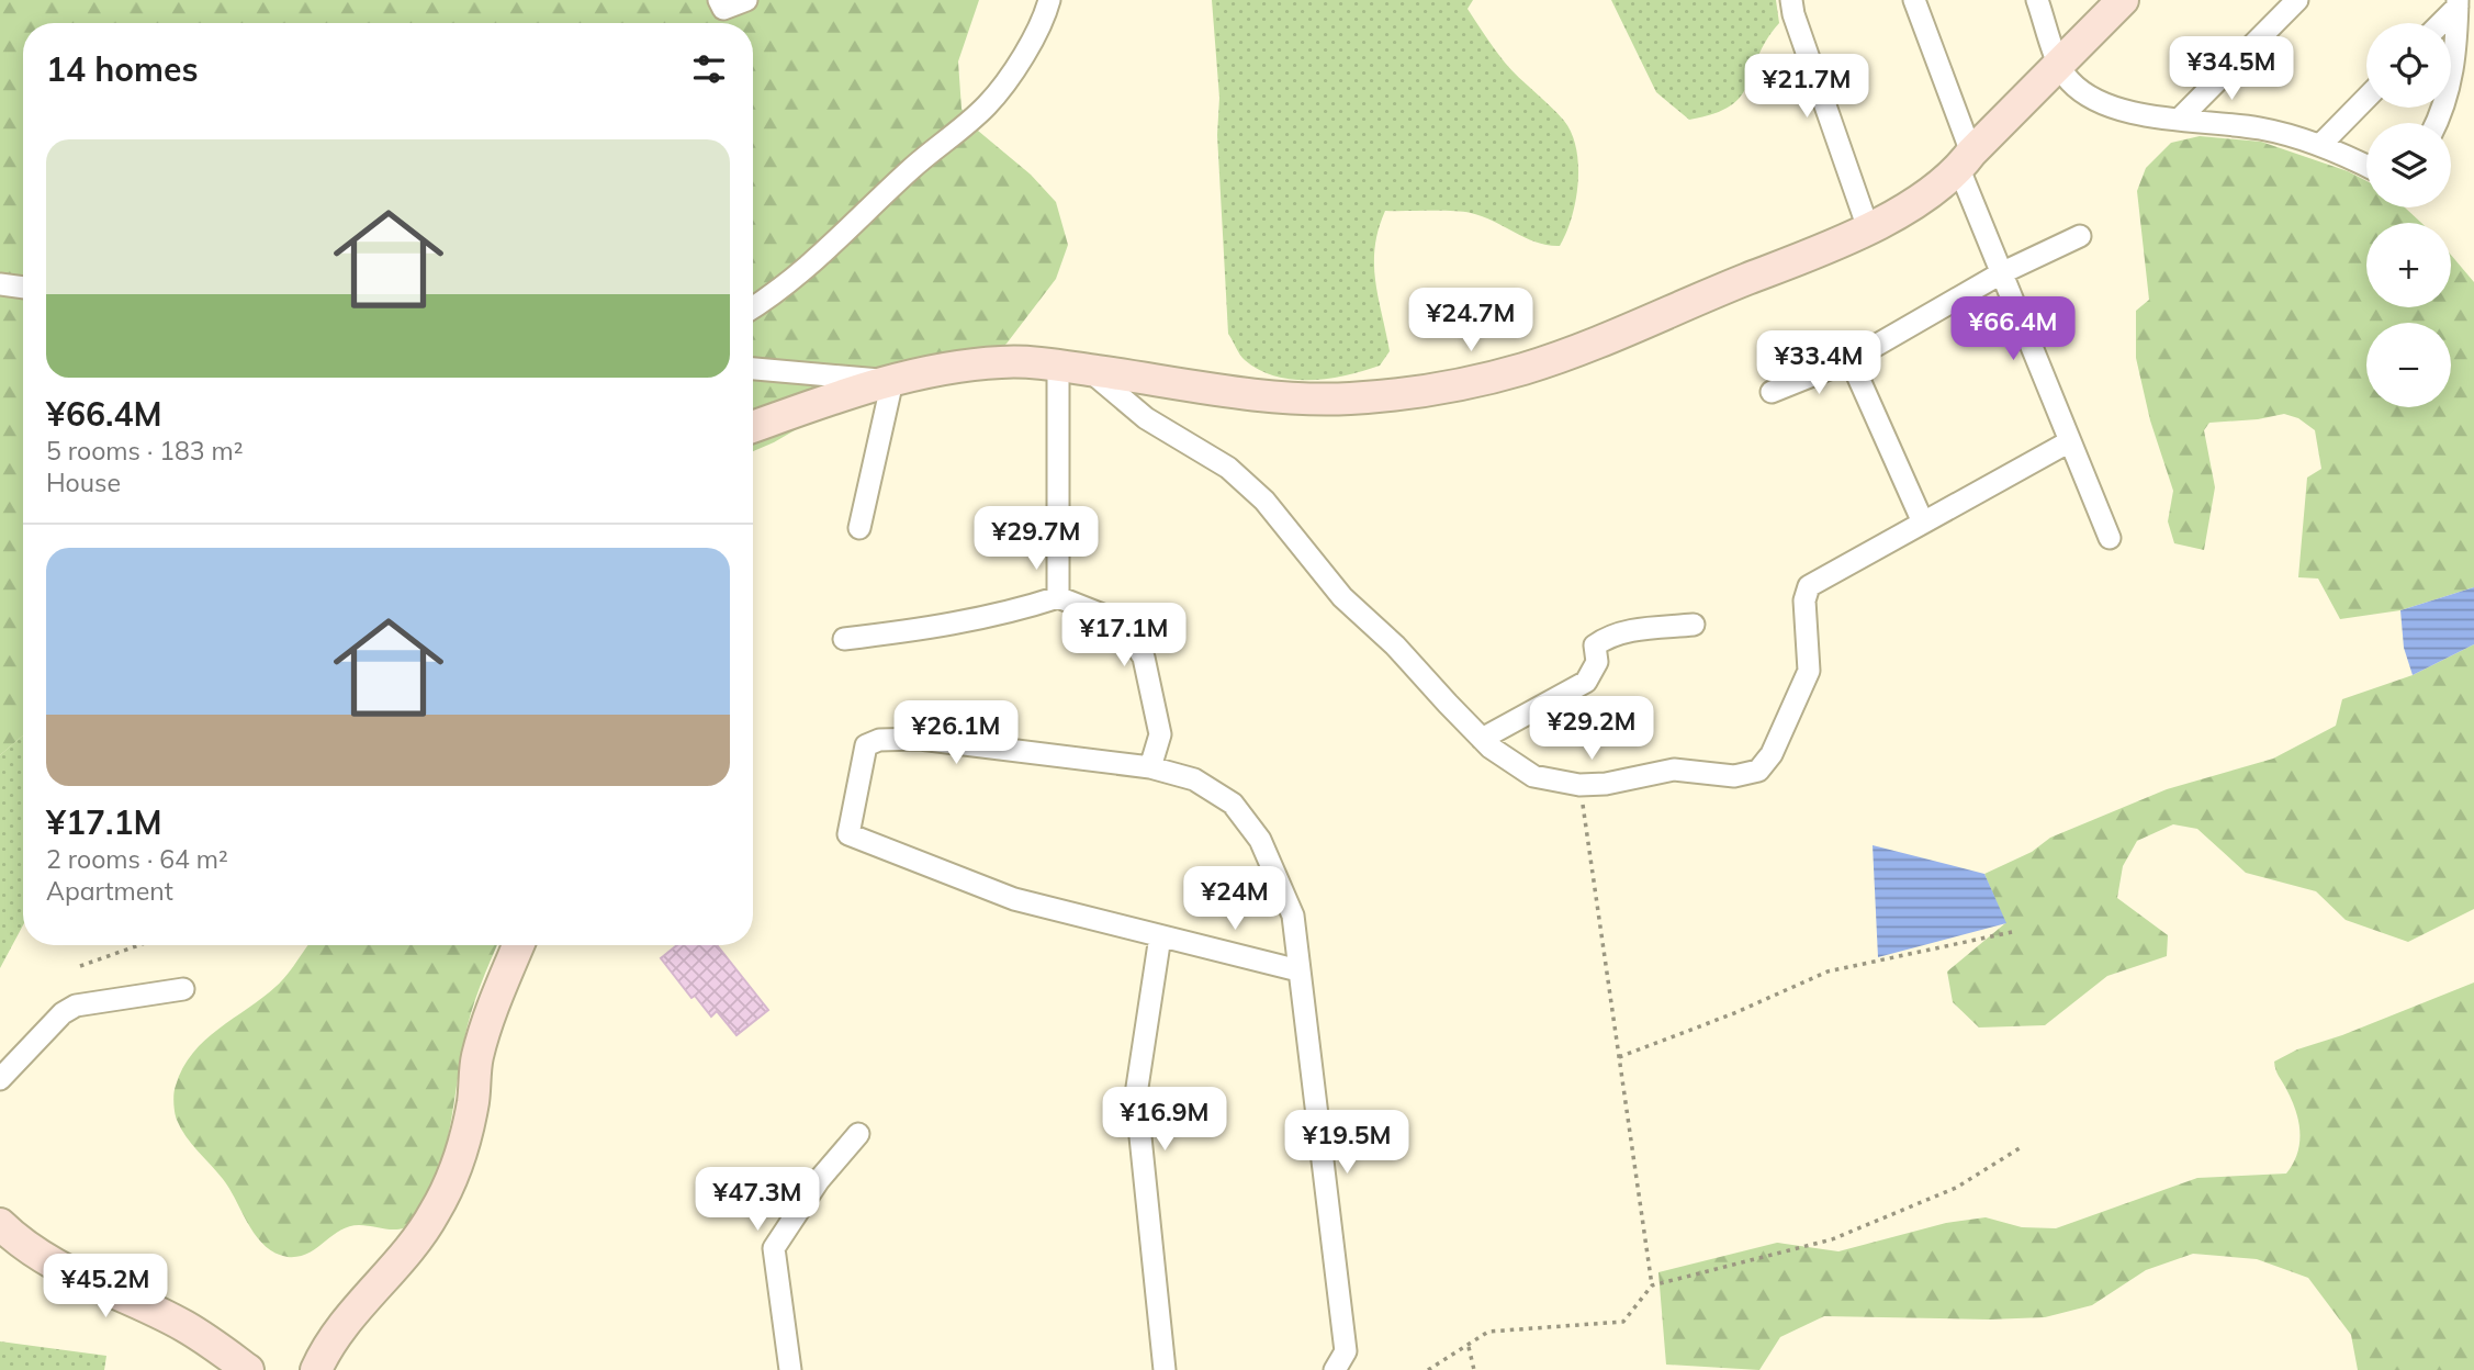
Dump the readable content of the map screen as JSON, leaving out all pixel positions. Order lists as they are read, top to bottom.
{
  "page": {
    "map_buttons": ["+", "−"],
    "heading": "14 homes",
    "price": [
      "¥34.5M",
      "¥21.7M",
      "¥24.7M",
      "¥66.4M",
      "¥33.4M",
      "¥29.7M",
      "¥17.1M",
      "¥29.2M",
      "¥26.1M",
      "¥24M",
      "¥16.9M",
      "¥19.5M",
      "¥47.3M",
      "¥45.2M"
    ],
    "list": [
      {
        "name": "¥66.4M",
        "note": "5 rooms · 183 m² · House"
      },
      {
        "name": "¥17.1M",
        "note": "2 rooms · 64 m² · Apartment"
      }
    ]
  }
}
